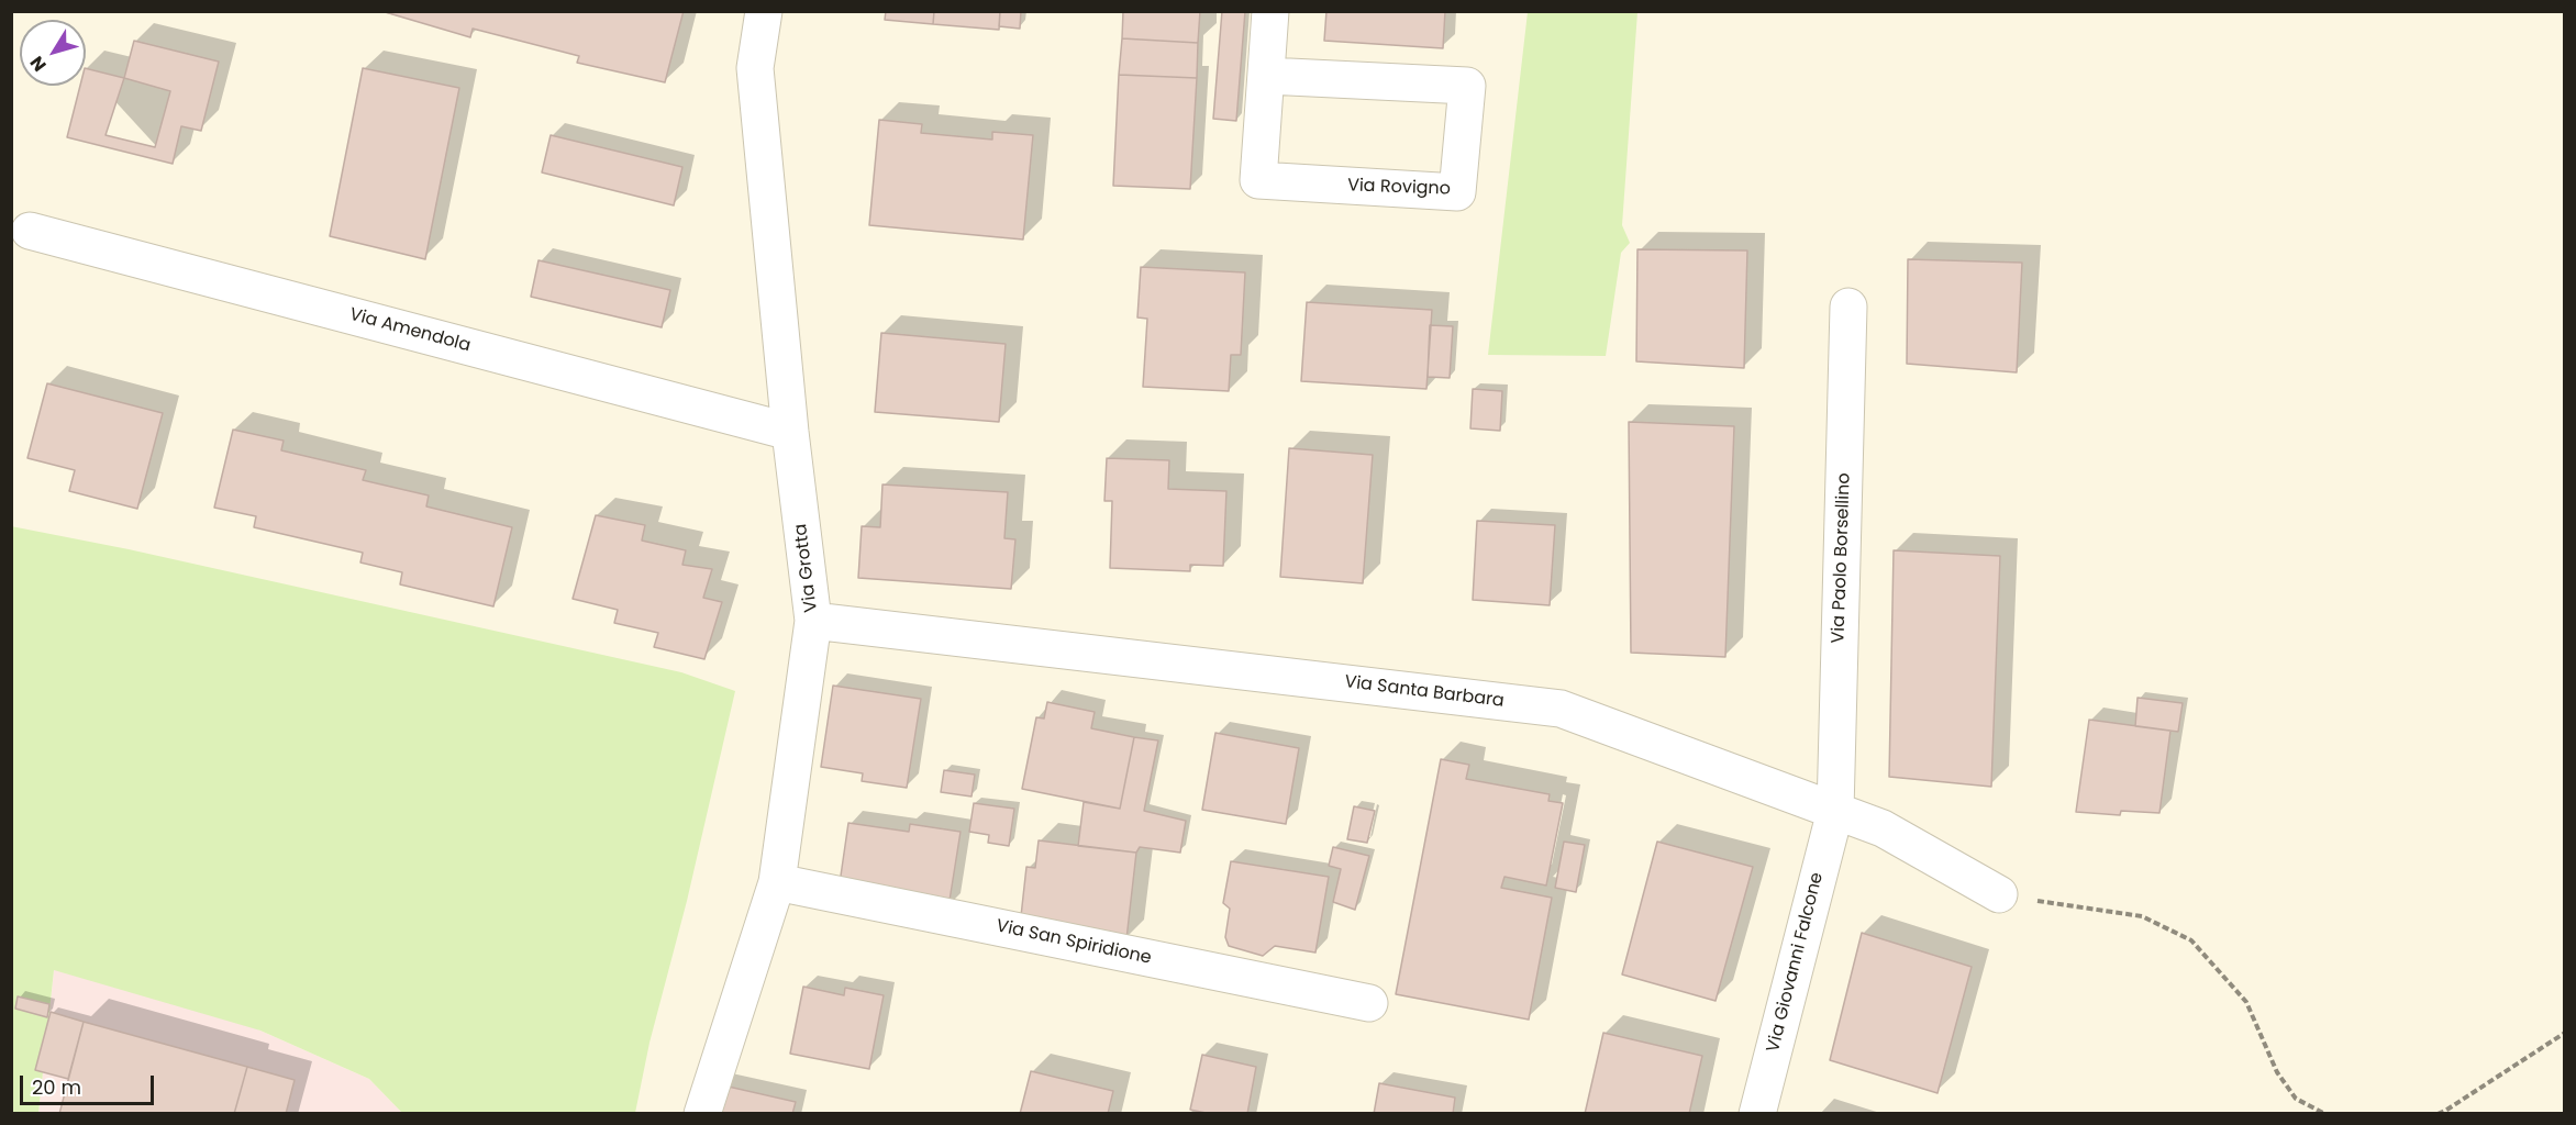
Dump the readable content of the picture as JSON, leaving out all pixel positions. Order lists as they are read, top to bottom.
{
  "streets": {
    "street": [
      "Via Rovigno",
      "Via Amendola",
      "Via Paolo Borsellino",
      "Via Grotta",
      "Via Santa Barbara",
      "Via San Spiridione",
      "Via Giovanni Falcone"
    ]
  },
  "crossings": [
    ["Via Amendola", "Via Grotta"],
    ["Via Paolo Borsellino", "Via Santa Barbara"],
    ["Via Paolo Borsellino", "Via Giovanni Falcone"],
    ["Via Grotta", "Via Santa Barbara"],
    ["Via Grotta", "Via San Spiridione"],
    ["Via Santa Barbara", "Via Giovanni Falcone"]
  ],
  "scale_bar": "20 m",
  "north": "bottom left"
}
